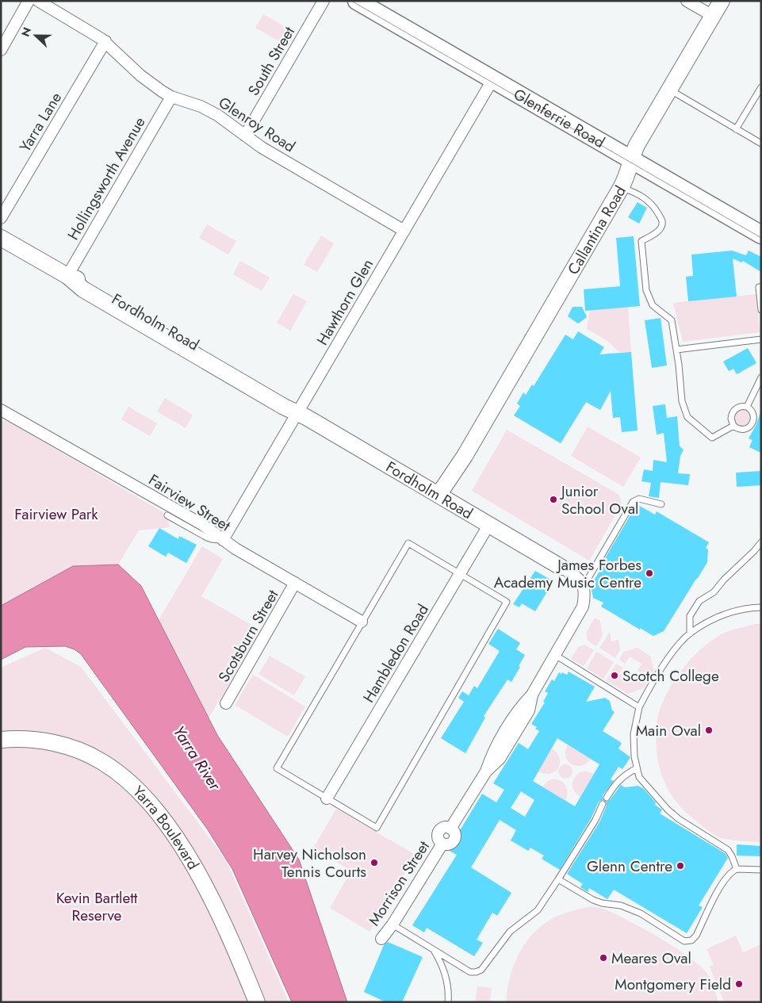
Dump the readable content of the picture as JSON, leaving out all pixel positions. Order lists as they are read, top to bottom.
{
  "streets": {
    "main road": ["Glenferrie Road"],
    "street": [
      "South Street",
      "Yarra Lane",
      "Glenroy Road",
      "Hollingsworth Avenue",
      "Callantina Road",
      "Hawthorn Glen",
      "Fordholm Road",
      "Fairview Street",
      "Scotsburn Street",
      "Hambledon Road",
      "Yarra Boulevard",
      "Morrison Street"
    ]
  },
  "crossings": [
    ["South Street", "Glenroy Road"],
    ["Glenferrie Road", "Callantina Road"],
    ["Glenferrie Road", "Hawthorn Glen"],
    ["Yarra Lane", "Glenroy Road"],
    ["Glenroy Road", "Hollingsworth Avenue"],
    ["Glenroy Road", "Hawthorn Glen"],
    ["Hollingsworth Avenue", "Fordholm Road"],
    ["Callantina Road", "Fordholm Road"],
    ["Hawthorn Glen", "Fordholm Road"],
    ["Hawthorn Glen", "Fairview Street"],
    ["Fordholm Road", "Hambledon Road"],
    ["Fairview Street", "Scotsburn Street"]
  ],
  "water": ["Yarra River"],
  "parks": ["Fairview Park", "Kevin Bartlett Reserve"],
  "places": [
    "Junior School Oval",
    "James Forbes Academy Music Centre",
    "Scotch College",
    "Main Oval",
    "Harvey Nicholson Tennis Courts",
    "Glenn Centre",
    "Meares Oval",
    "Montgomery Field"
  ],
  "north": "left"
}
